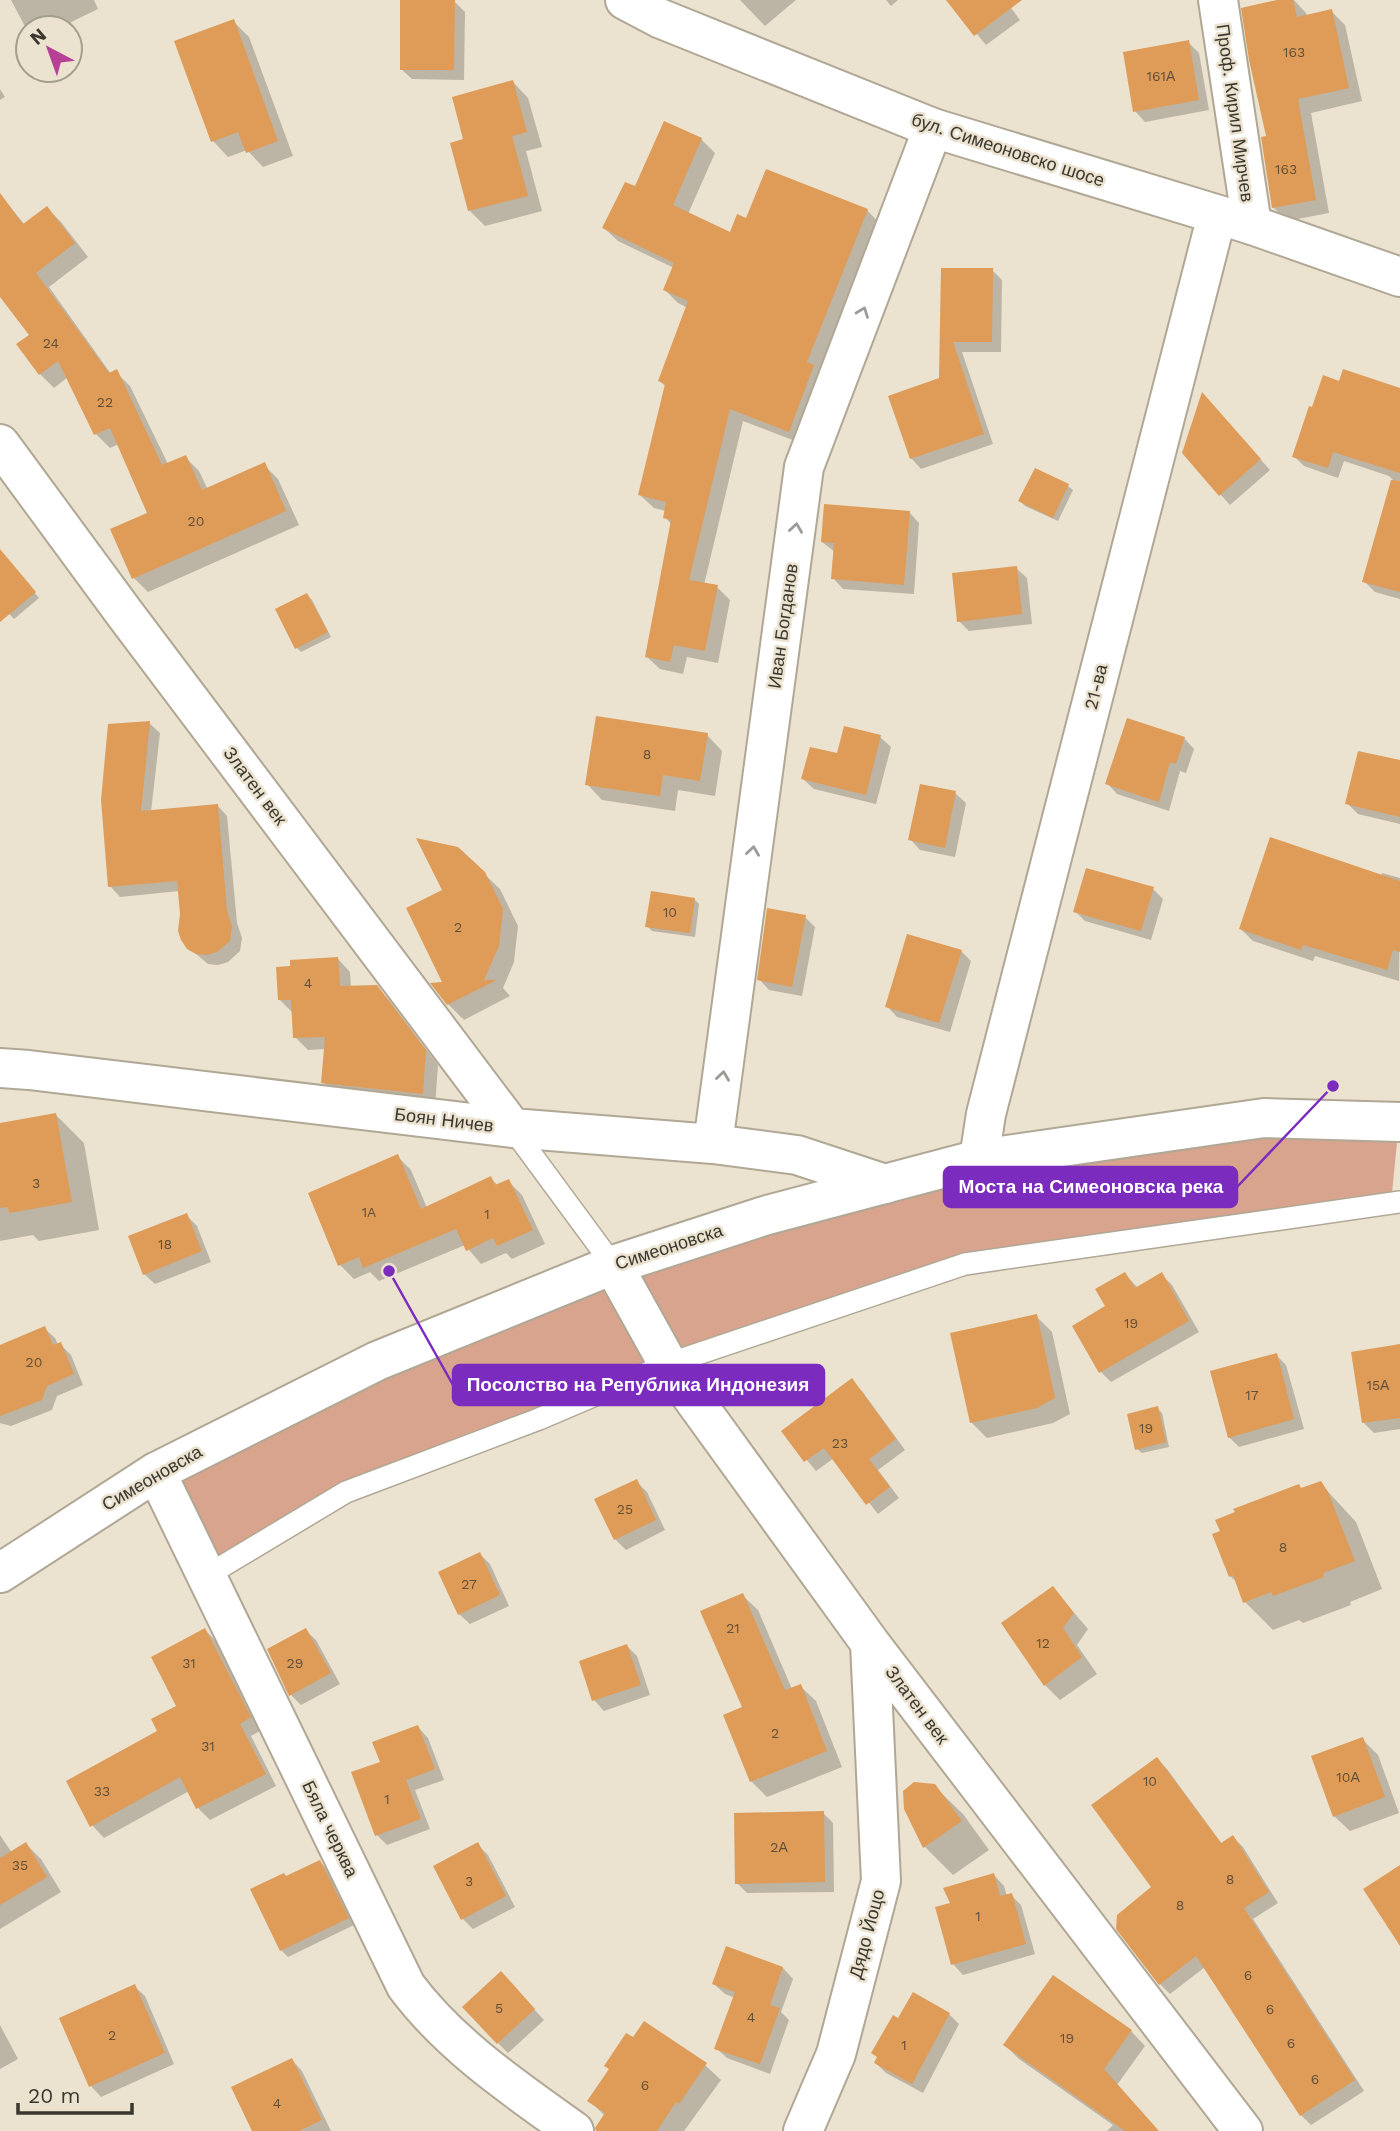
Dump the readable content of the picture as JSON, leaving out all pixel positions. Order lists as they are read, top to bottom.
{
  "streets": {
    "street": [
      "Проф. Кирил Мирчев",
      "бул. Симеоновско шосе",
      "Иван Богданов",
      "21-ва",
      "Златен век",
      "Боян Ничев",
      "Симеоновска",
      "Бяла черква",
      "Дядо Йоцо"
    ]
  },
  "crossings": [
    ["Проф. Кирил Мирчев", "бул. Симеоновско шосе"],
    ["Проф. Кирил Мирчев", "21-ва"],
    ["бул. Симеоновско шосе", "Иван Богданов"],
    ["бул. Симеоновско шосе", "21-ва"],
    ["Иван Богданов", "Боян Ничев"],
    ["21-ва", "Симеоновска"],
    ["Златен век", "Боян Ничев"],
    ["Златен век", "Симеоновска"],
    ["Златен век", "Дядо Йоцо"],
    ["Боян Ничев", "Симеоновска"],
    ["Симеоновска", "Бяла черква"]
  ],
  "one_way": ["Иван Богданов"],
  "places": ["Моста на Симеоновска река", "Посолство на Република Индонезия"],
  "house_numbers": [
    "163",
    "161А",
    "163",
    "24",
    "22",
    "20",
    "8",
    "10",
    "2",
    "4",
    "3",
    "1A",
    "1",
    "18",
    "19",
    "20",
    "15А",
    "17",
    "19",
    "23",
    "25",
    "8",
    "27",
    "21",
    "12",
    "31",
    "29",
    "2",
    "31",
    "10А",
    "10",
    "33",
    "1",
    "2А",
    "35",
    "8",
    "3",
    "8",
    "1",
    "6",
    "5",
    "6",
    "4",
    "2",
    "19",
    "6",
    "1",
    "6",
    "6",
    "4"
  ],
  "scale_bar": "20 m",
  "north": "top left"
}
